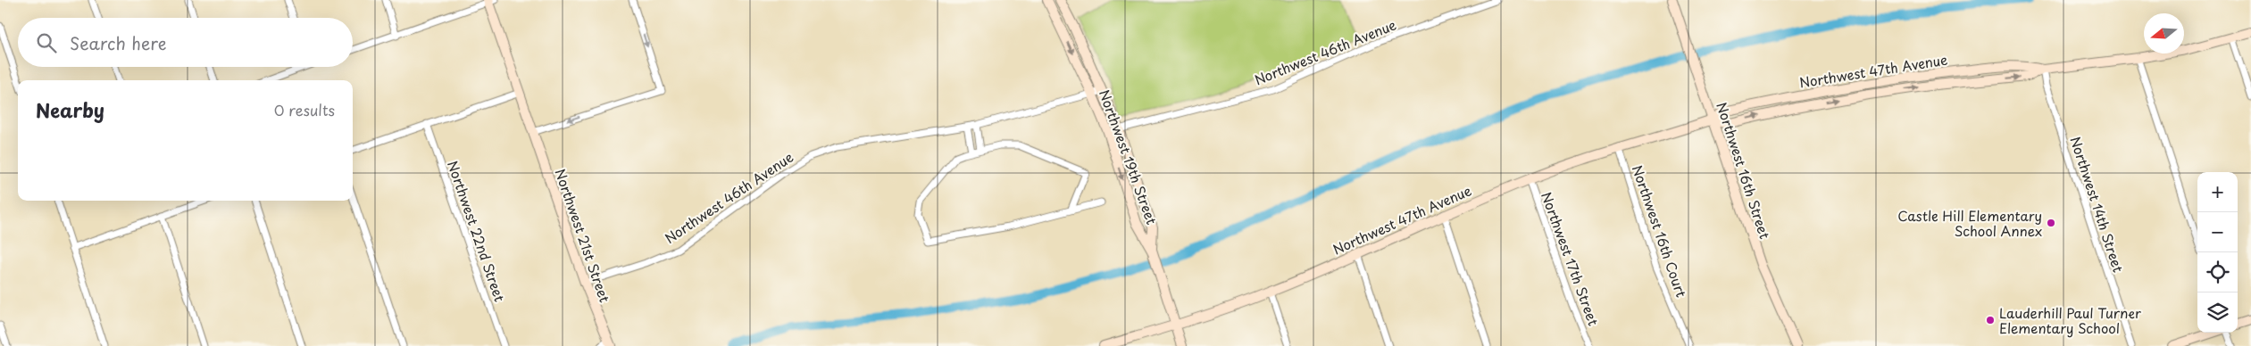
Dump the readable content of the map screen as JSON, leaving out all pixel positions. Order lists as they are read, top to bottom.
{
  "streets": {
    "street": [
      "Northwest 46th Avenue",
      "Northwest 47th Avenue",
      "Northwest 19th Street",
      "Northwest 16th Street",
      "Northwest 14th Street",
      "Northwest 22nd Street",
      "Northwest 16th Court",
      "Northwest 21st Street",
      "Northwest 17th Street"
    ]
  },
  "crossings": [
    ["Northwest 46th Avenue", "Northwest 19th Street"],
    ["Northwest 46th Avenue", "Northwest 21st Street"],
    ["Northwest 47th Avenue", "Northwest 19th Street"],
    ["Northwest 47th Avenue", "Northwest 16th Street"],
    ["Northwest 47th Avenue", "Northwest 14th Street"],
    ["Northwest 47th Avenue", "Northwest 16th Court"],
    ["Northwest 47th Avenue", "Northwest 17th Street"]
  ],
  "places": ["Castle Hill Elementary School Annex", "Lauderhill Paul Turner Elementary School"],
  "north": "left",
  "page": {
    "search": "Search here",
    "heading": ["Nearby", "0 results"],
    "map_buttons": ["+", "−"]
  }
}
